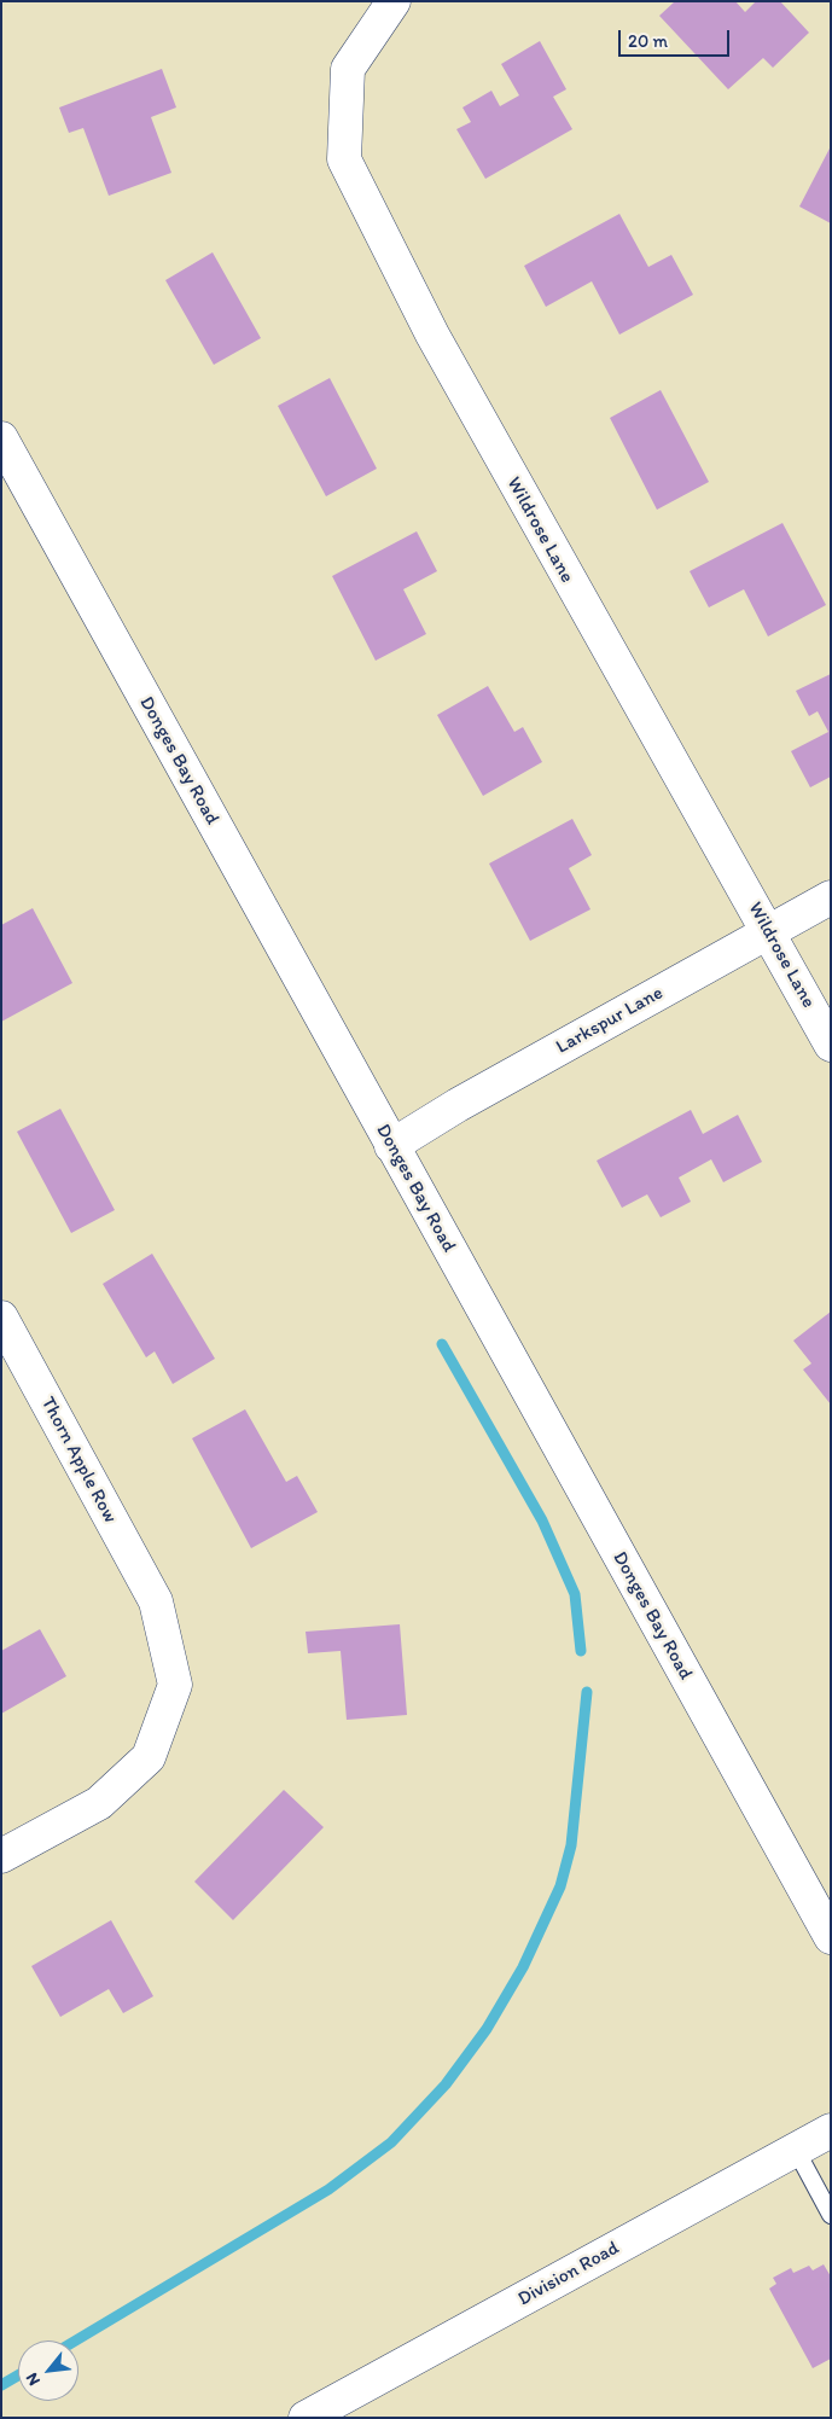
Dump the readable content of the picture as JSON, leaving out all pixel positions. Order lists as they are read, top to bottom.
{
  "streets": {
    "street": [
      "Wildrose Lane",
      "Donges Bay Road",
      "Larkspur Lane",
      "Thorn Apple Row",
      "Division Road"
    ]
  },
  "crossings": [
    ["Wildrose Lane", "Larkspur Lane"],
    ["Donges Bay Road", "Larkspur Lane"]
  ],
  "scale_bar": "20 m",
  "north": "bottom left"
}
